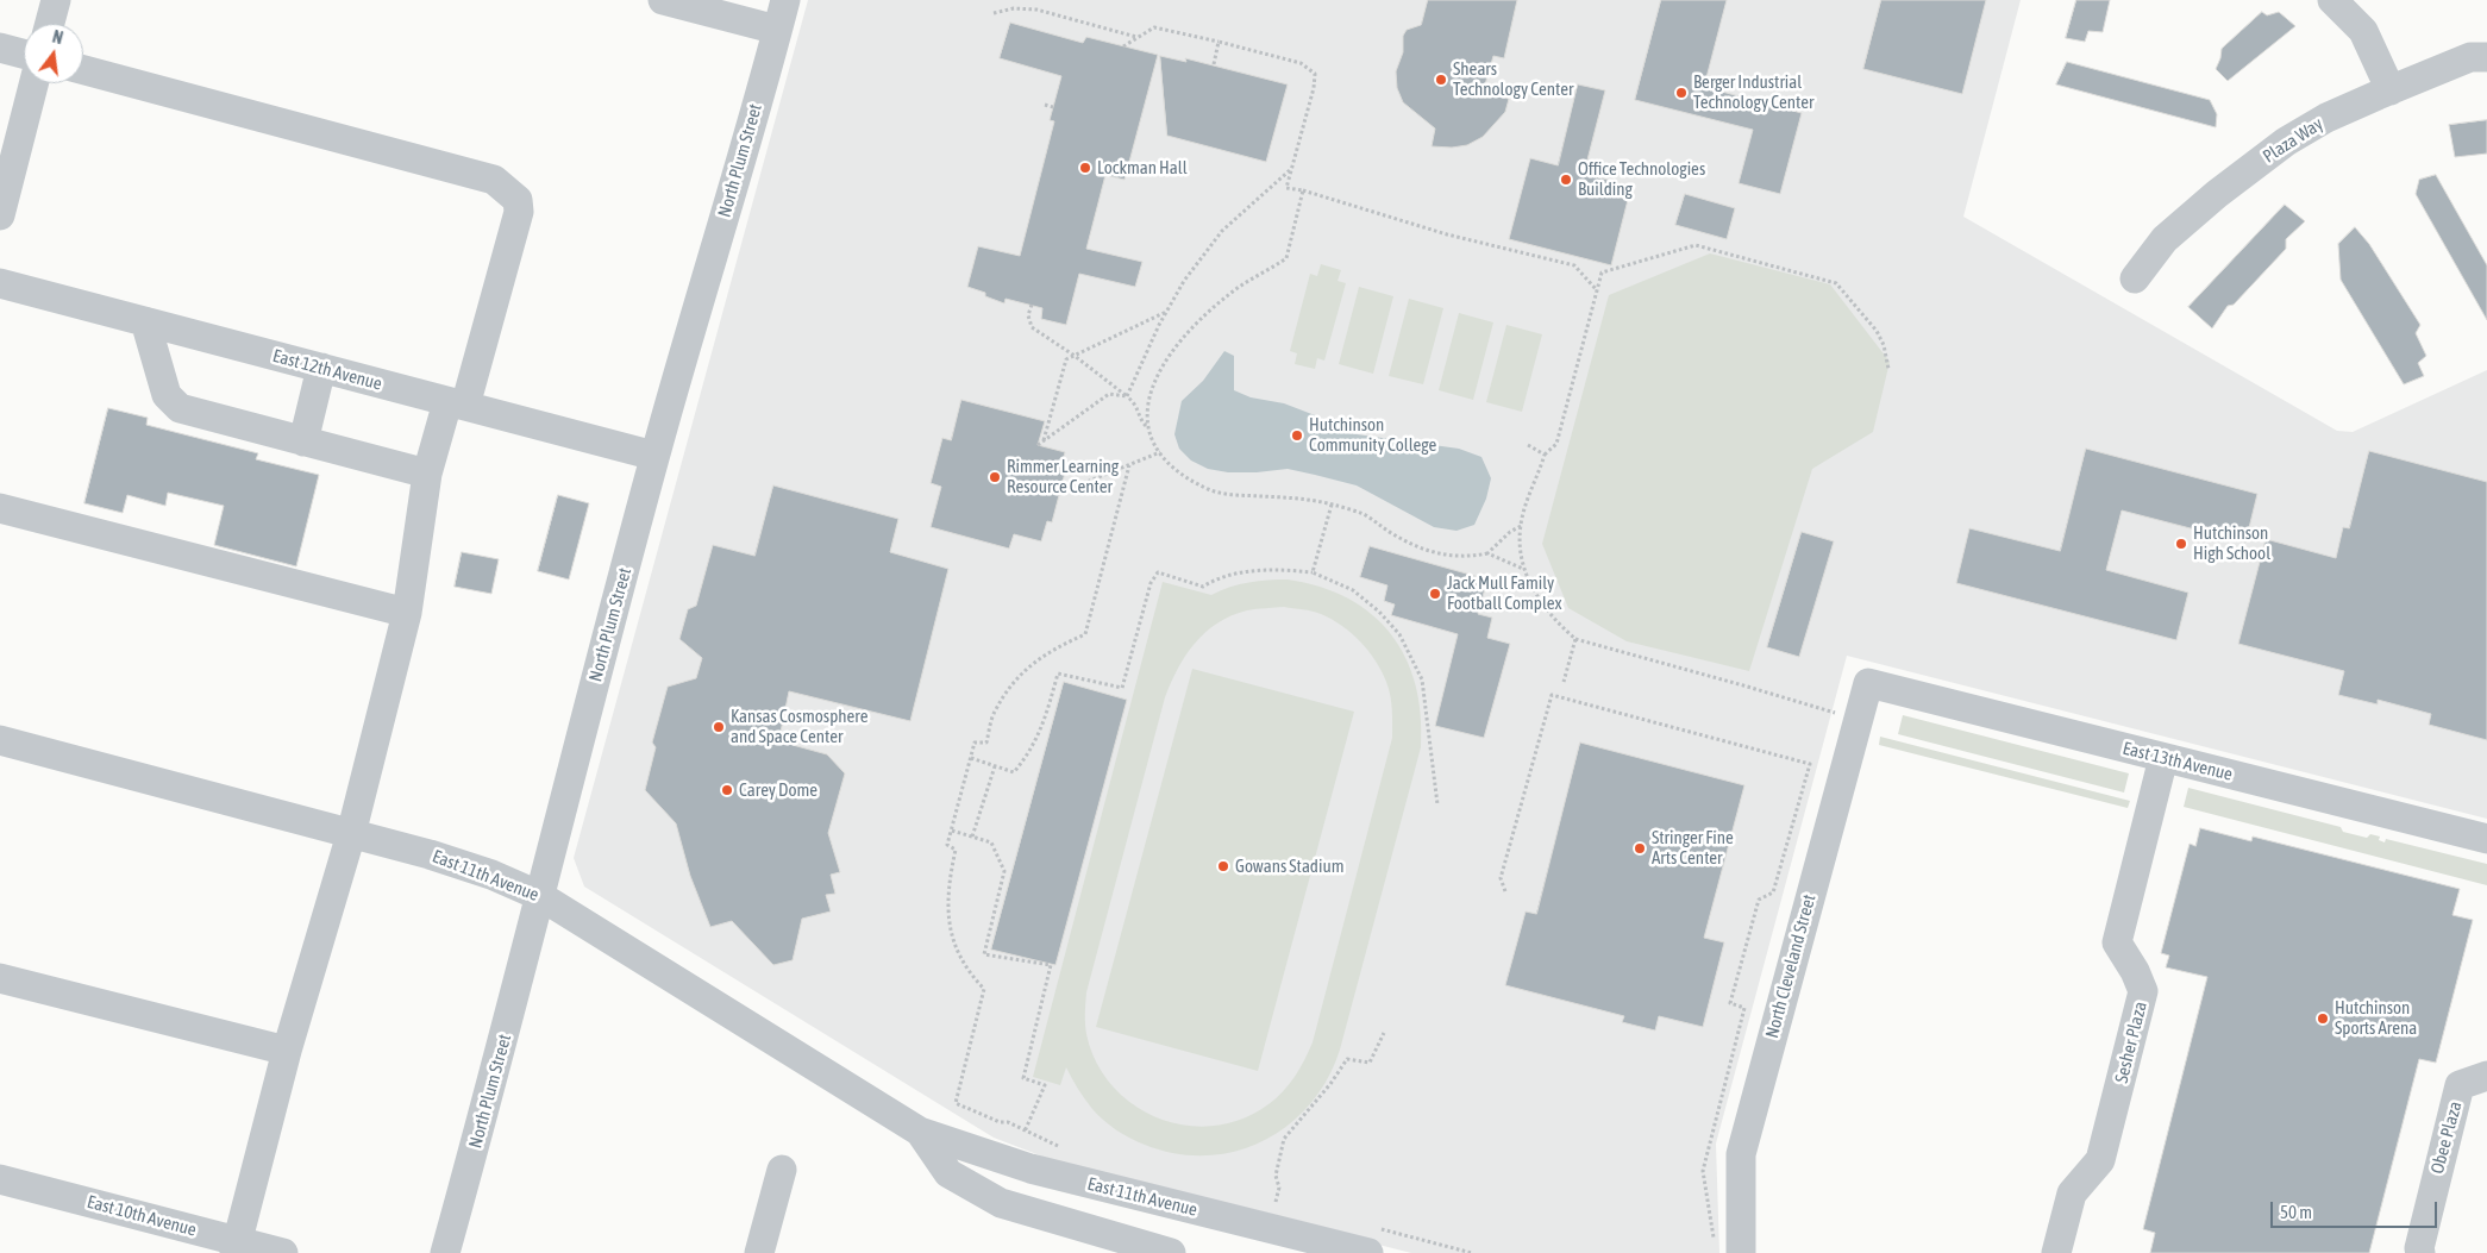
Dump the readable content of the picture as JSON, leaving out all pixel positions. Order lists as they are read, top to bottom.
{
  "streets": {
    "street": [
      "Plaza Way",
      "North Plum Street",
      "East 12th Avenue",
      "East 13th Avenue",
      "East 11th Avenue",
      "North Cleveland Street",
      "Sesher Plaza",
      "Obee Plaza",
      "East 10th Avenue"
    ]
  },
  "crossings": [
    ["North Plum Street", "East 12th Avenue"],
    ["North Plum Street", "East 11th Avenue"],
    ["East 13th Avenue", "North Cleveland Street"],
    ["East 13th Avenue", "Sesher Plaza"]
  ],
  "places": [
    "Shears Technology Center",
    "Berger Industrial Technology Center",
    "Lockman Hall",
    "Office Technologies Building",
    "Hutchinson Community College",
    "Rimmer Learning Resource Center",
    "Hutchinson High School",
    "Jack Mull Family Football Complex",
    "Kansas Cosmosphere and Space Center",
    "Carey Dome",
    "Stringer Fine Arts Center",
    "Gowans Stadium",
    "Hutchinson Sports Arena"
  ],
  "scale_bar": "50 m",
  "north": "top"
}
